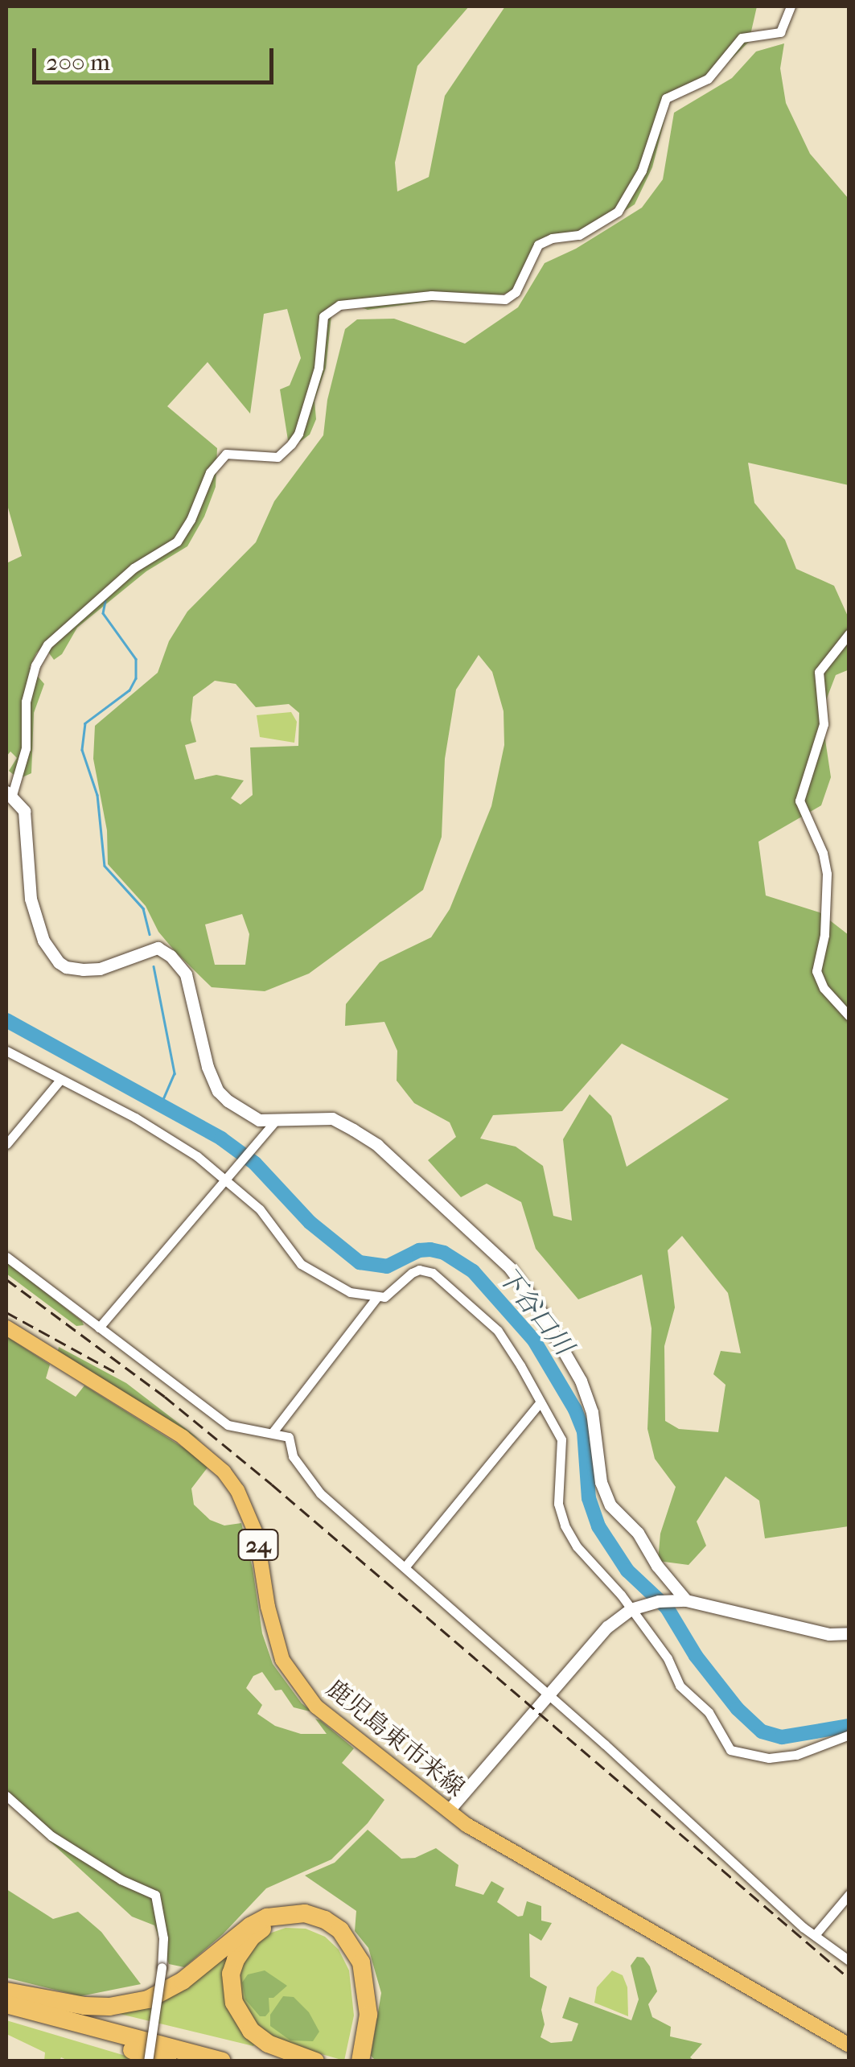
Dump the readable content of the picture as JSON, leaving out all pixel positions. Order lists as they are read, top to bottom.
{
  "streets": {
    "main road": ["24", "鹿児島東市来線"]
  },
  "water": ["下谷口川"],
  "scale_bar": "200 m"
}
